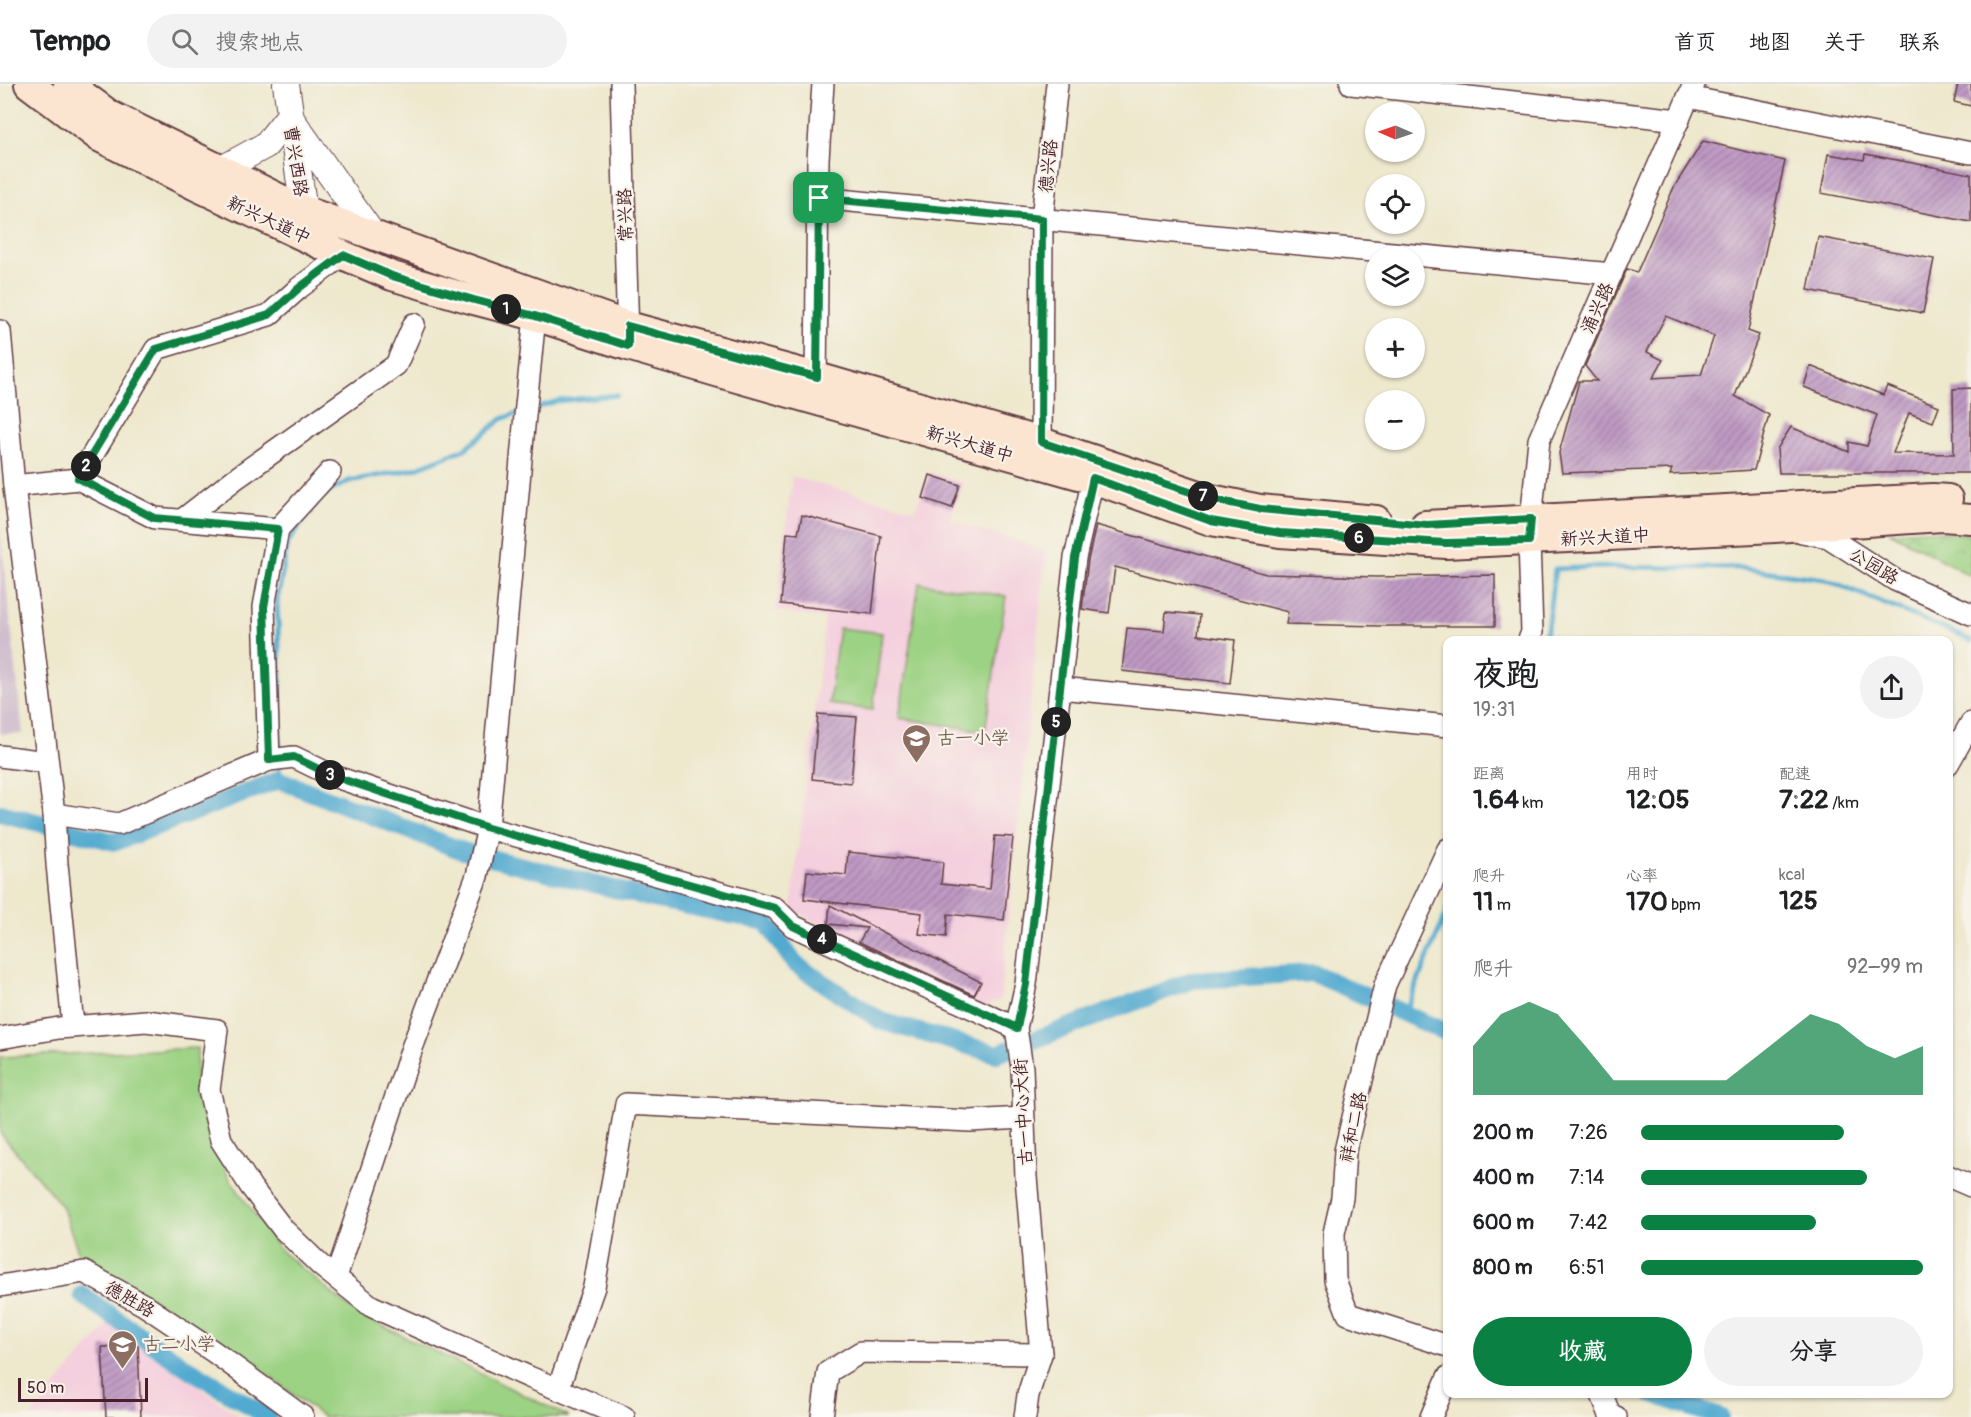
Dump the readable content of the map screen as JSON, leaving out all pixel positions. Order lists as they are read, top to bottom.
{
  "streets": {
    "main road": ["新兴大道中"],
    "street": [
      "曹兴西路",
      "德兴路",
      "常兴路",
      "涌兴路",
      "公园路",
      "古一中心大街",
      "祥和二路",
      "德胜路"
    ]
  },
  "crossings": [
    ["曹兴西路", "新兴大道中"],
    ["德兴路", "新兴大道中"],
    ["常兴路", "新兴大道中"],
    ["新兴大道中", "涌兴路"],
    ["新兴大道中", "公园路"],
    ["新兴大道中", "古一中心大街"]
  ],
  "places": {
    "school or university": ["古一小学", "古二小学"]
  },
  "scale_bar": "50 m",
  "north": "left",
  "page": {
    "header": "Tempo",
    "search": "搜索地点",
    "nav": [
      "首页",
      "地图",
      "关于",
      "联系"
    ],
    "map_buttons": ["+", "−"],
    "pins": [
      "1",
      "2",
      "7",
      "6",
      "5",
      "3",
      "4"
    ],
    "heading": ["夜跑", "19:31"],
    "stats": [
      ["距离", "1.64 km"],
      ["用时", "12:05"],
      ["配速", "7:22 /km"],
      ["爬升", "11 m"],
      ["心率", "170 bpm"],
      ["kcal", "125"]
    ],
    "chart": ["爬升", "92–99 m"],
    "list": [
      {
        "name": "200 m",
        "note": "7:26"
      },
      {
        "name": "400 m",
        "note": "7:14"
      },
      {
        "name": "600 m",
        "note": "7:42"
      },
      {
        "name": "800 m",
        "note": "6:51"
      }
    ],
    "buttons": ["收藏", "分享"],
    "scale": "50 m"
  }
}
